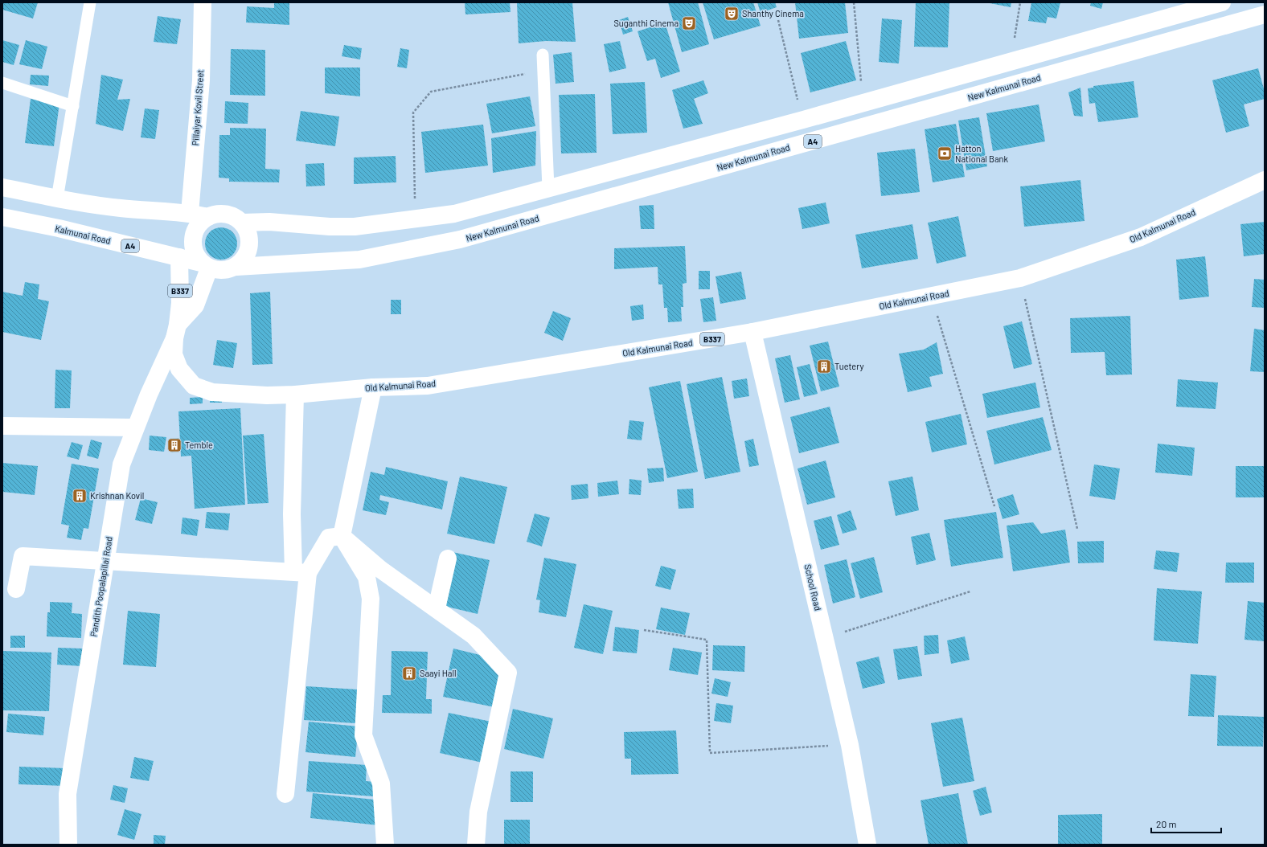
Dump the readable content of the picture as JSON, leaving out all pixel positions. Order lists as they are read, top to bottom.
{
  "streets": {
    "main road": [
      "New Kalmunai Road",
      "Pillaiyar Kovil Street",
      "A4",
      "Old Kalmunai Road",
      "Kalmunai Road",
      "B337",
      "Pandith Poopalapillai Road",
      "School Road"
    ]
  },
  "crossings": [
    ["New Kalmunai Road", "Kalmunai Road"],
    ["New Kalmunai Road", "B337"],
    ["Old Kalmunai Road", "Kalmunai Road"],
    ["Old Kalmunai Road", "B337"],
    ["Old Kalmunai Road", "Pandith Poopalapillai Road"],
    ["Old Kalmunai Road", "School Road"],
    ["Kalmunai Road", "B337"],
    ["B337", "Pandith Poopalapillai Road"]
  ],
  "places": {
    "theatre": ["Shanthy Cinema", "Suganthi Cinema"],
    "bank": ["Hatton National Bank"],
    "building": [
      "Tuetery",
      "Temble",
      "Krishnan Kovil",
      "Saayi Hall"
    ]
  },
  "scale_bar": "20 m"
}
